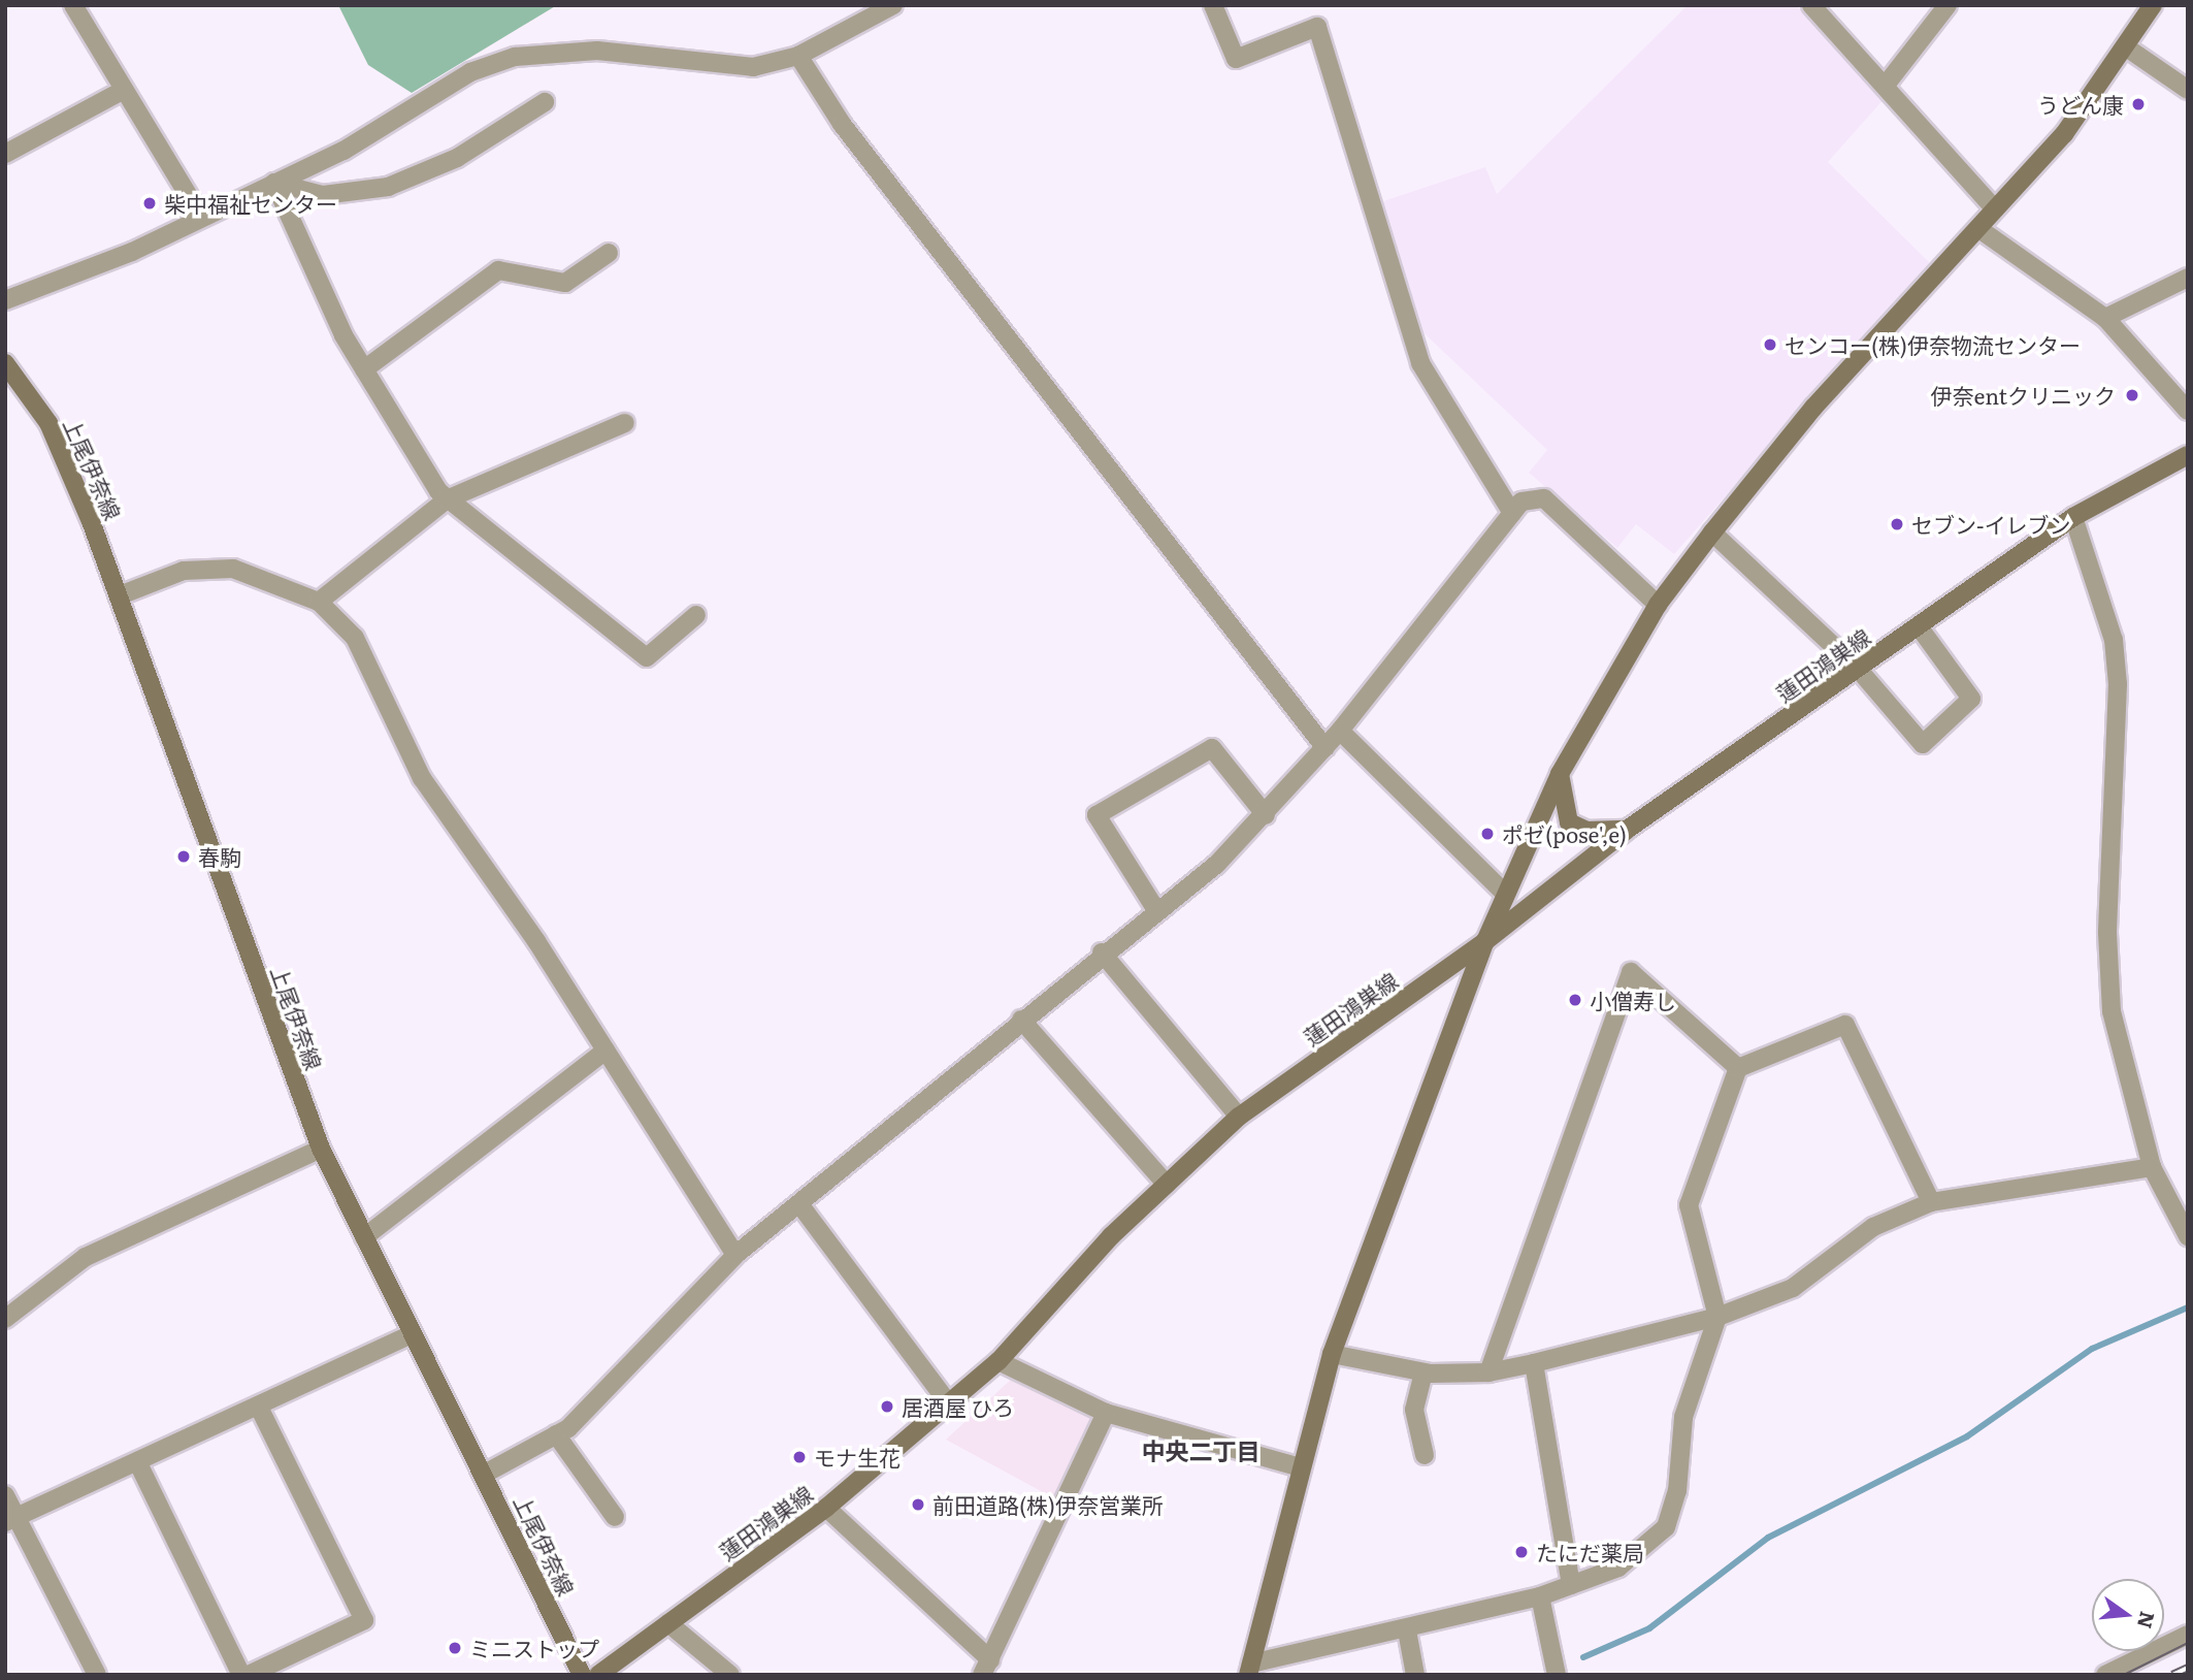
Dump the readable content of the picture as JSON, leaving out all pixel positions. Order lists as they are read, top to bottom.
{
  "streets": {
    "street": ["上尾伊奈線", "蓮田鴻巣線"]
  },
  "districts": ["中央二丁目"],
  "places": [
    "うどん康",
    "柴中福祉センター",
    "センコー(株)伊奈物流センター",
    "伊奈entクリニック",
    "セブン-イレブン",
    "ポゼ(pose',e)",
    "春駒",
    "小僧寿し",
    "居酒屋 ひろ",
    "モナ生花",
    "前田道路(株)伊奈営業所",
    "たにだ薬局",
    "ミニストップ"
  ],
  "north": "right"
}
